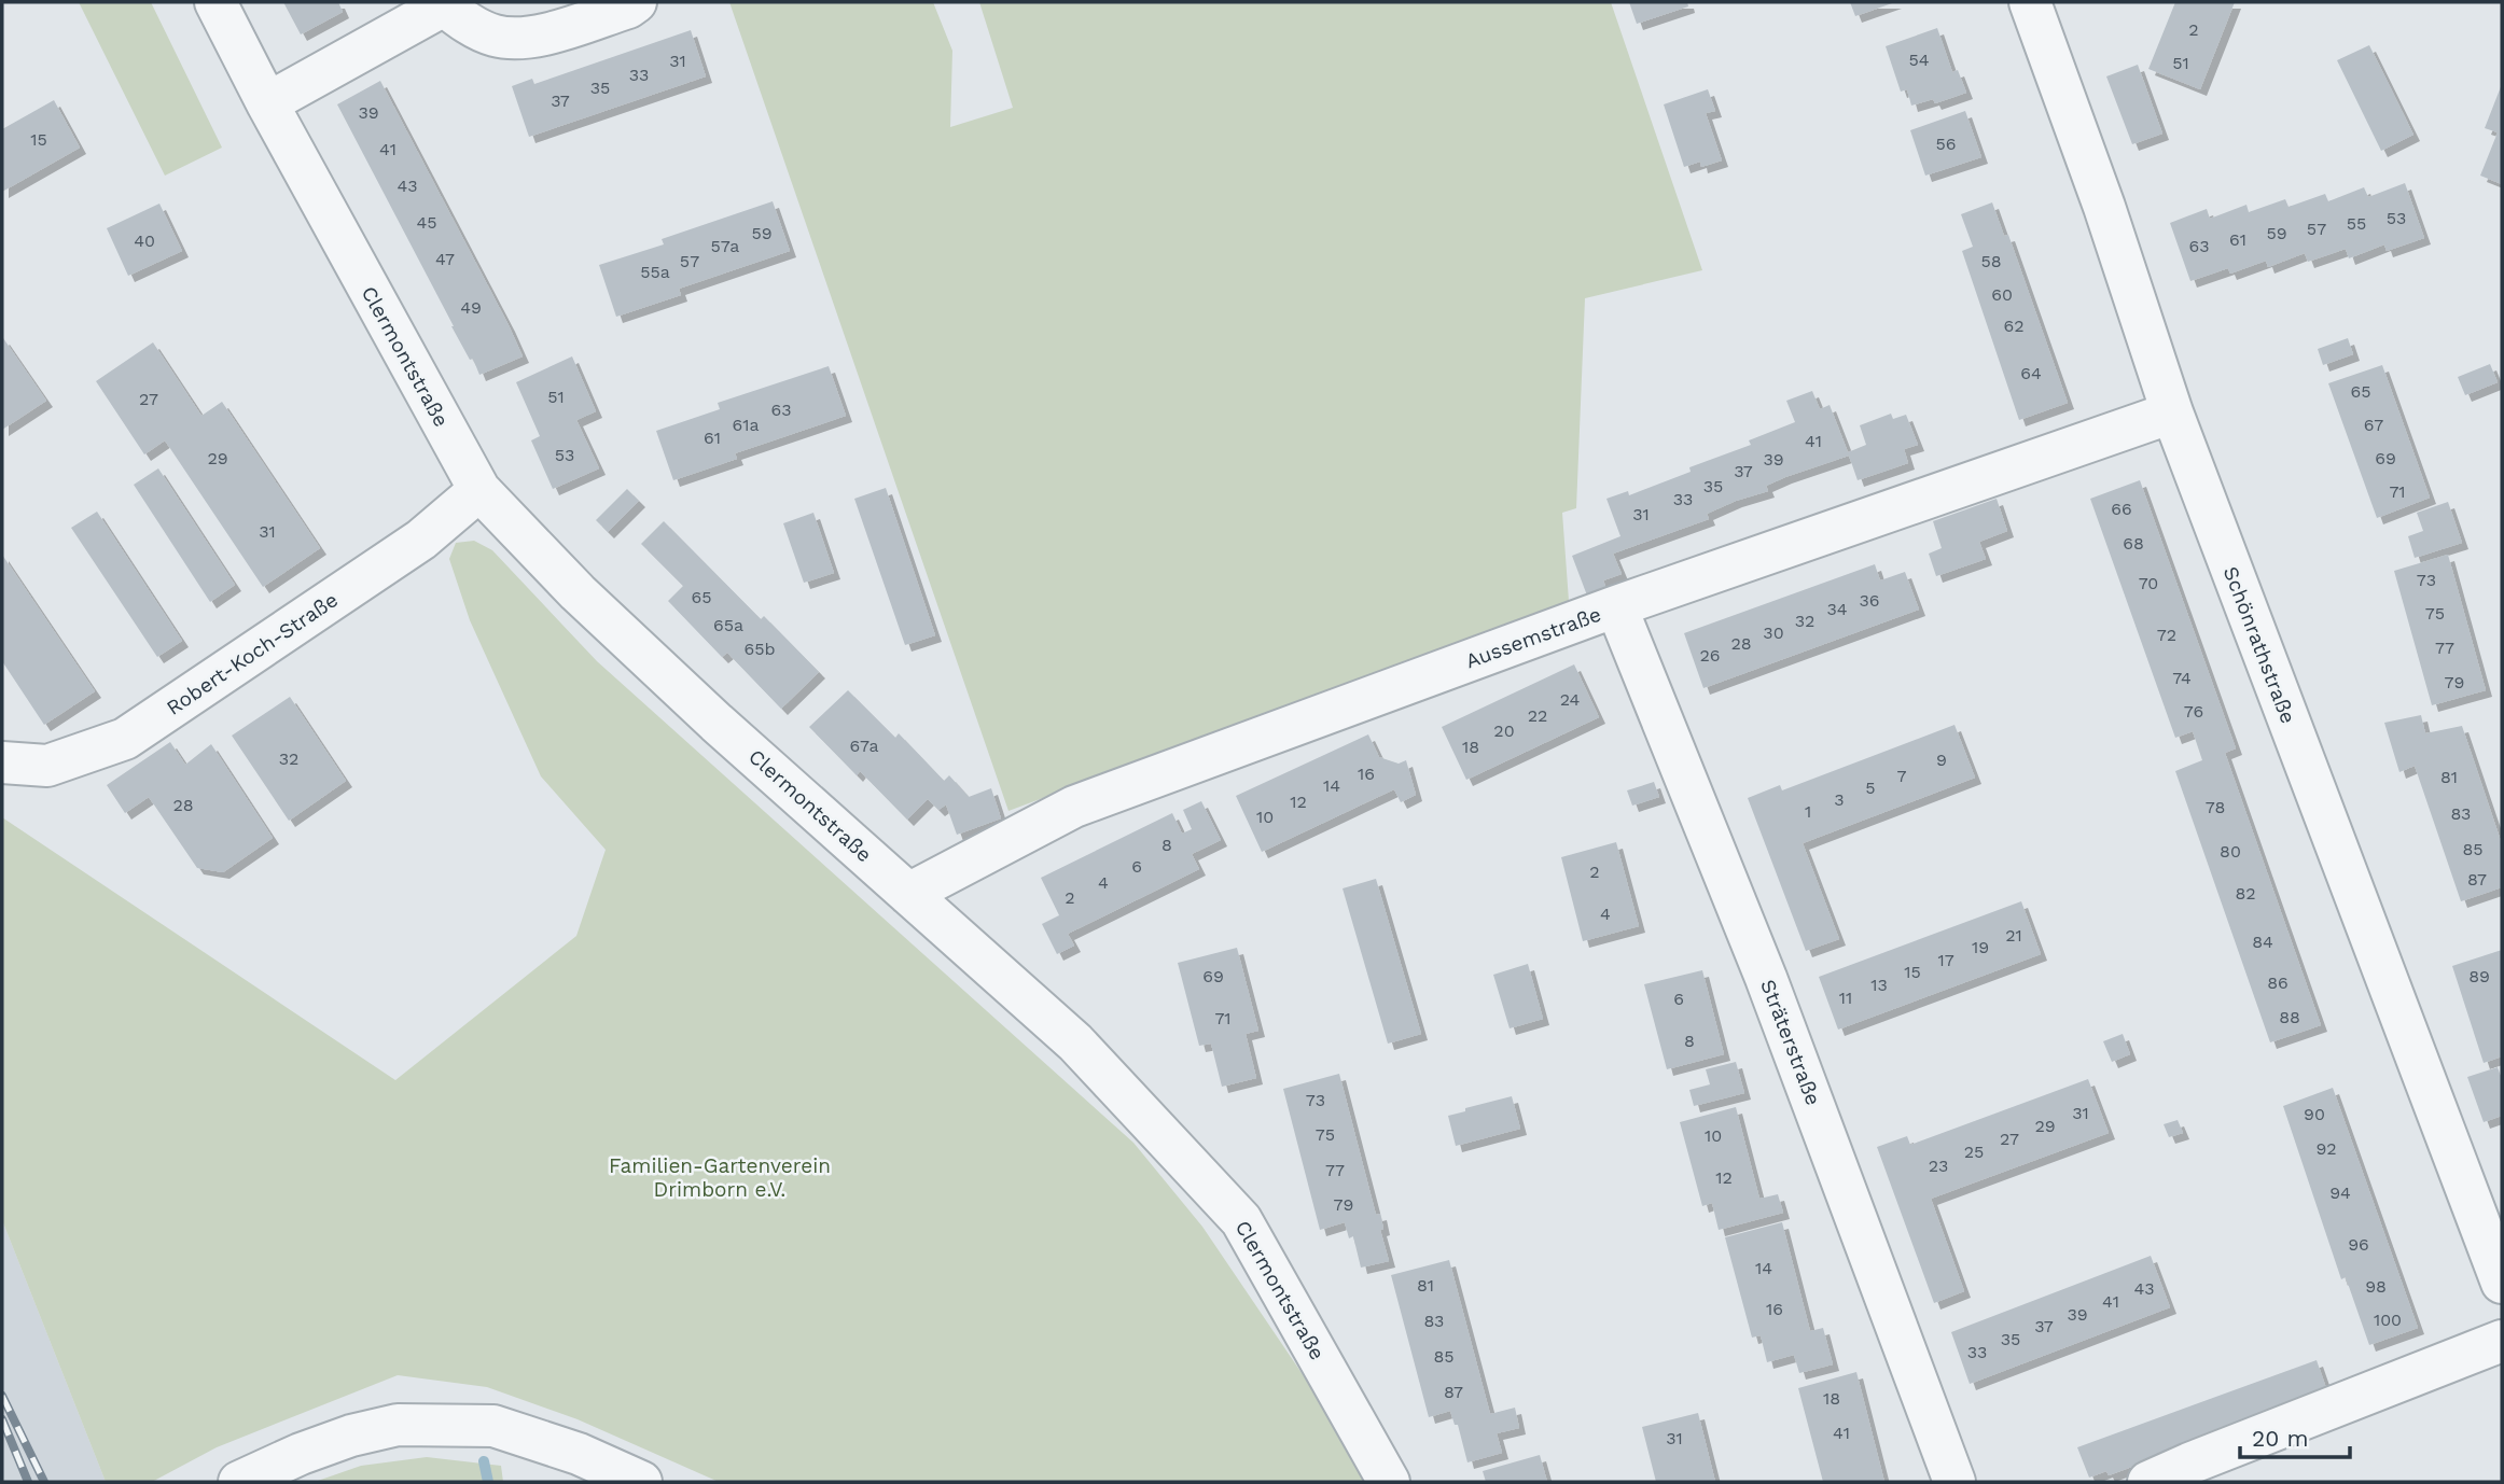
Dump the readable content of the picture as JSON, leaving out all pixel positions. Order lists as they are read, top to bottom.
{
  "streets": {
    "street": [
      "Clermontstraße",
      "Aussemstraße",
      "Schönrathstraße",
      "Robert-Koch-Straße",
      "Sträterstraße"
    ]
  },
  "crossings": [
    ["Clermontstraße", "Aussemstraße"],
    ["Clermontstraße", "Robert-Koch-Straße"],
    ["Aussemstraße", "Schönrathstraße"],
    ["Aussemstraße", "Sträterstraße"]
  ],
  "parks": ["Familien-Gartenverein Drimborn e.V."],
  "house_numbers": [
    "2",
    "54",
    "31",
    "51",
    "33",
    "35",
    "37",
    "39",
    "15",
    "56",
    "41",
    "43",
    "53",
    "45",
    "55",
    "57",
    "59",
    "59",
    "61",
    "40",
    "57a",
    "63",
    "47",
    "57",
    "58",
    "55a",
    "60",
    "49",
    "62",
    "64",
    "65",
    "51",
    "27",
    "63",
    "61a",
    "67",
    "61",
    "41",
    "53",
    "29",
    "69",
    "39",
    "37",
    "35",
    "71",
    "33",
    "66",
    "31",
    "31",
    "68",
    "73",
    "70",
    "65",
    "36",
    "34",
    "75",
    "32",
    "65a",
    "30",
    "72",
    "28",
    "77",
    "65b",
    "26",
    "74",
    "79",
    "24",
    "76",
    "22",
    "20",
    "67a",
    "18",
    "32",
    "9",
    "16",
    "7",
    "81",
    "14",
    "5",
    "3",
    "12",
    "28",
    "78",
    "1",
    "83",
    "10",
    "8",
    "85",
    "80",
    "6",
    "2",
    "87",
    "4",
    "82",
    "2",
    "4",
    "21",
    "84",
    "19",
    "17",
    "15",
    "69",
    "89",
    "86",
    "13",
    "11",
    "6",
    "88",
    "71",
    "8",
    "73",
    "31",
    "90",
    "29",
    "75",
    "10",
    "27",
    "92",
    "25",
    "23",
    "77",
    "12",
    "94",
    "79",
    "96",
    "14",
    "81",
    "98",
    "43",
    "41",
    "16",
    "39",
    "100",
    "83",
    "37",
    "35",
    "33",
    "85",
    "87",
    "18",
    "41",
    "31"
  ],
  "scale_bar": "20 m"
}
